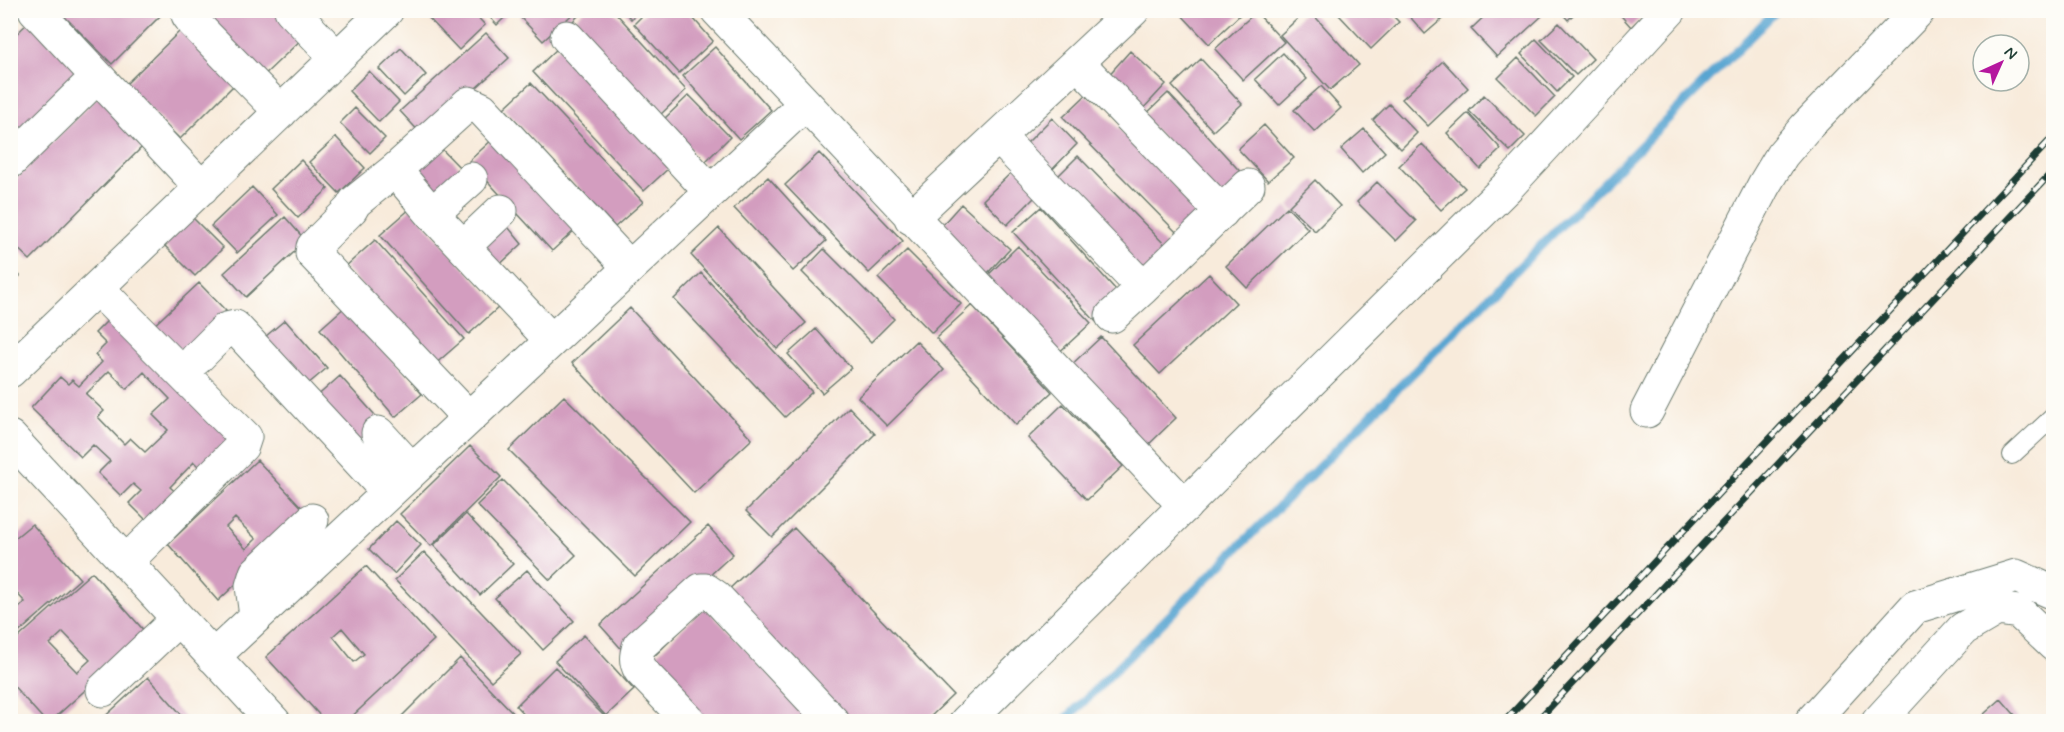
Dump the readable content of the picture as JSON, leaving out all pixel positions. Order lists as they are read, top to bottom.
{
  "north": "top right"
}
